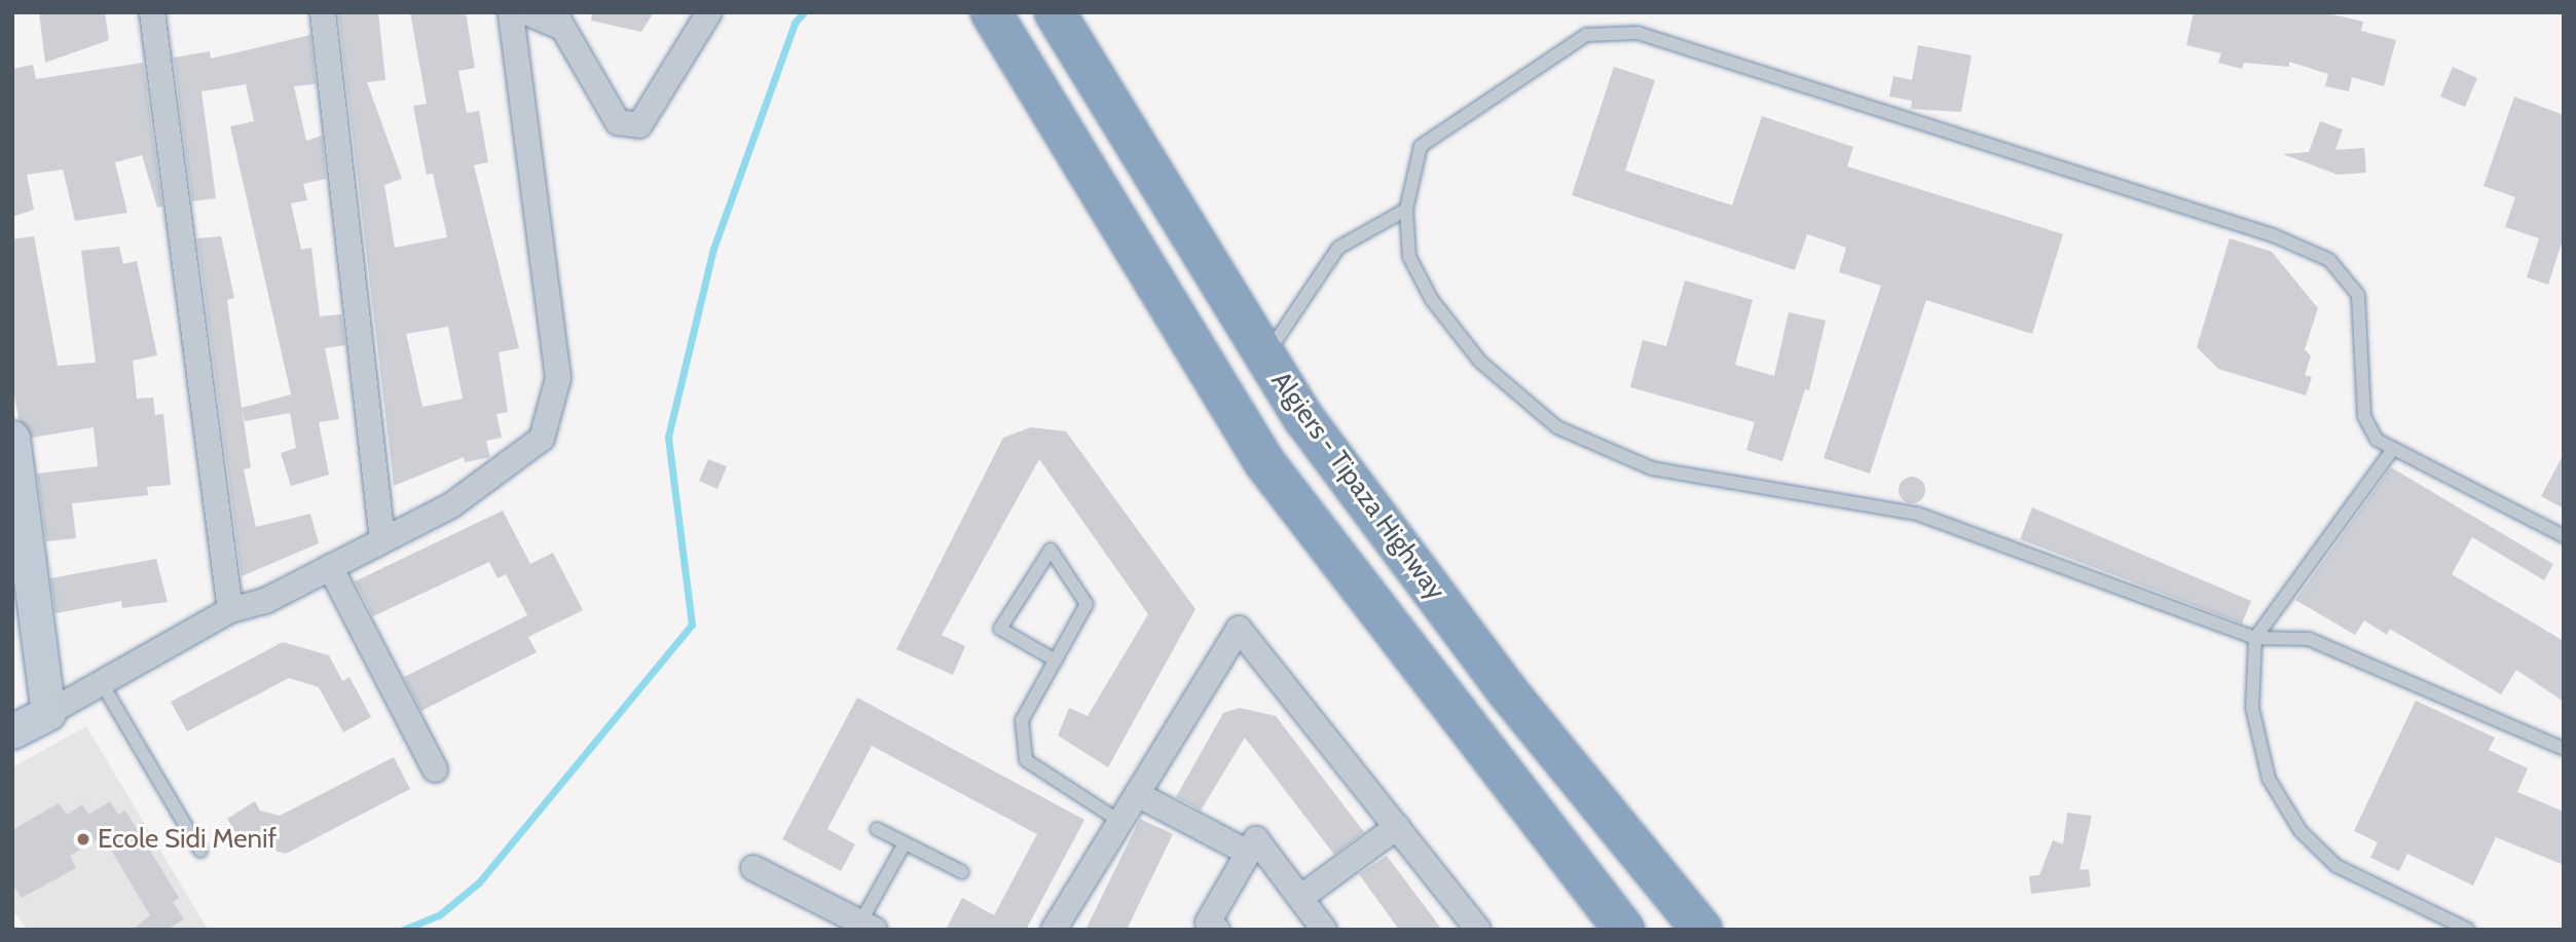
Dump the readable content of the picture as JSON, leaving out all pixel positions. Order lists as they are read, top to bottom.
{
  "streets": {
    "highway": ["Algiers - Tipaza Highway"]
  },
  "places": ["Ecole Sidi Menif"]
}
